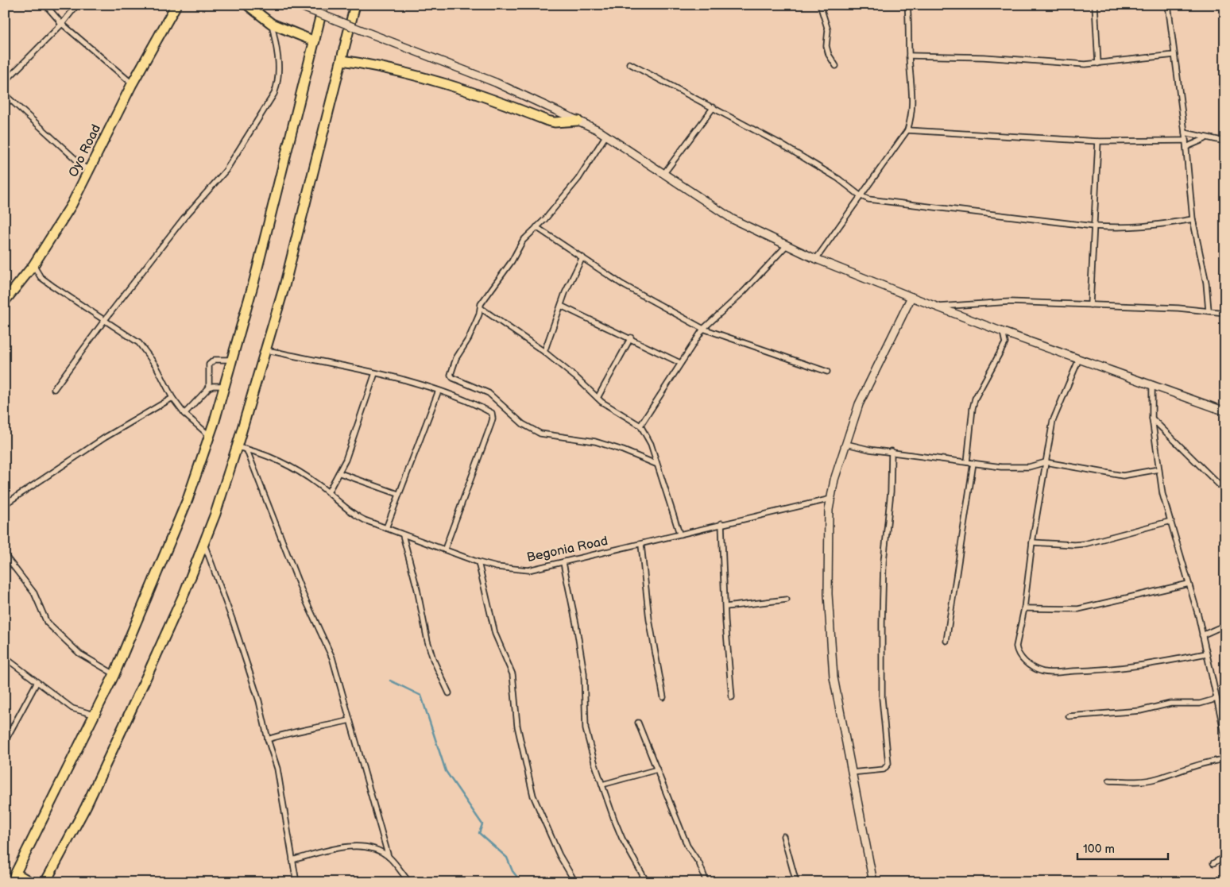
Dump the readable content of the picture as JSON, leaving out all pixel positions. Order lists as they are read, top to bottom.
{
  "streets": {
    "highway": ["Oyo Road"],
    "street": ["Begonia Road"]
  },
  "scale_bar": "100 m"
}
